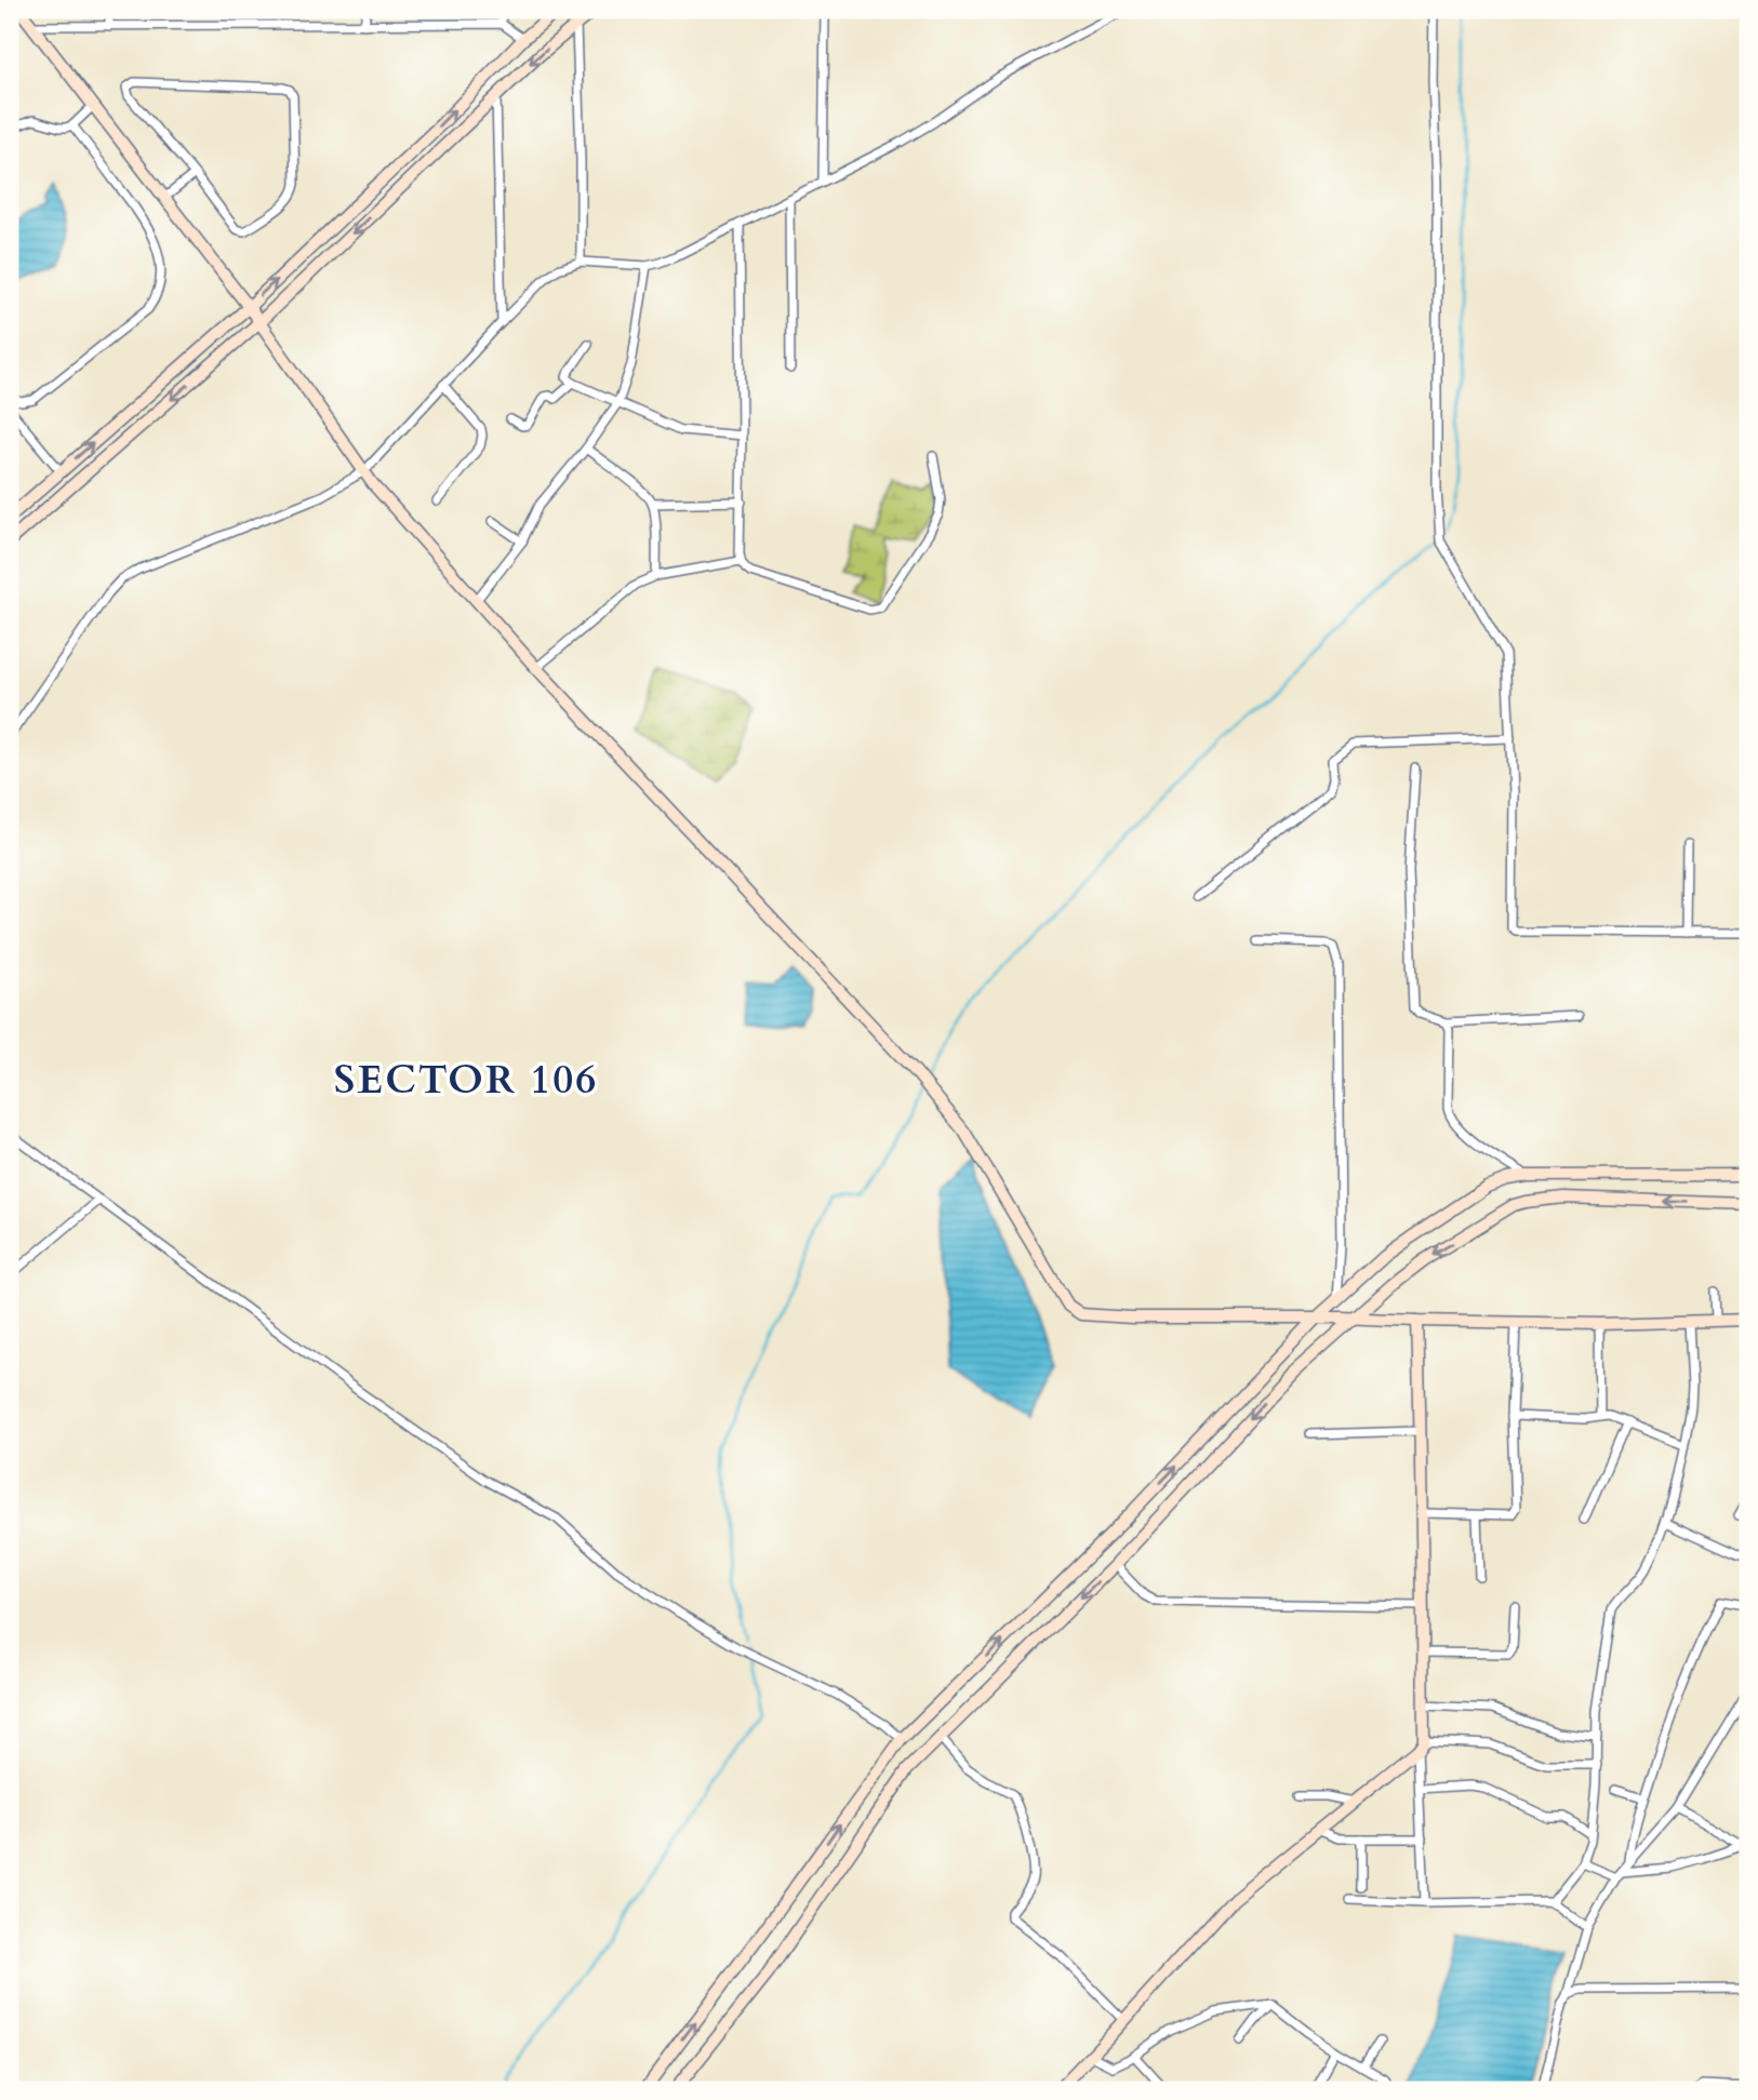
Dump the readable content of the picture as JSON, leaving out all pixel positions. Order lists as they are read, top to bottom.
{
  "districts": ["SECTOR 106"]
}
